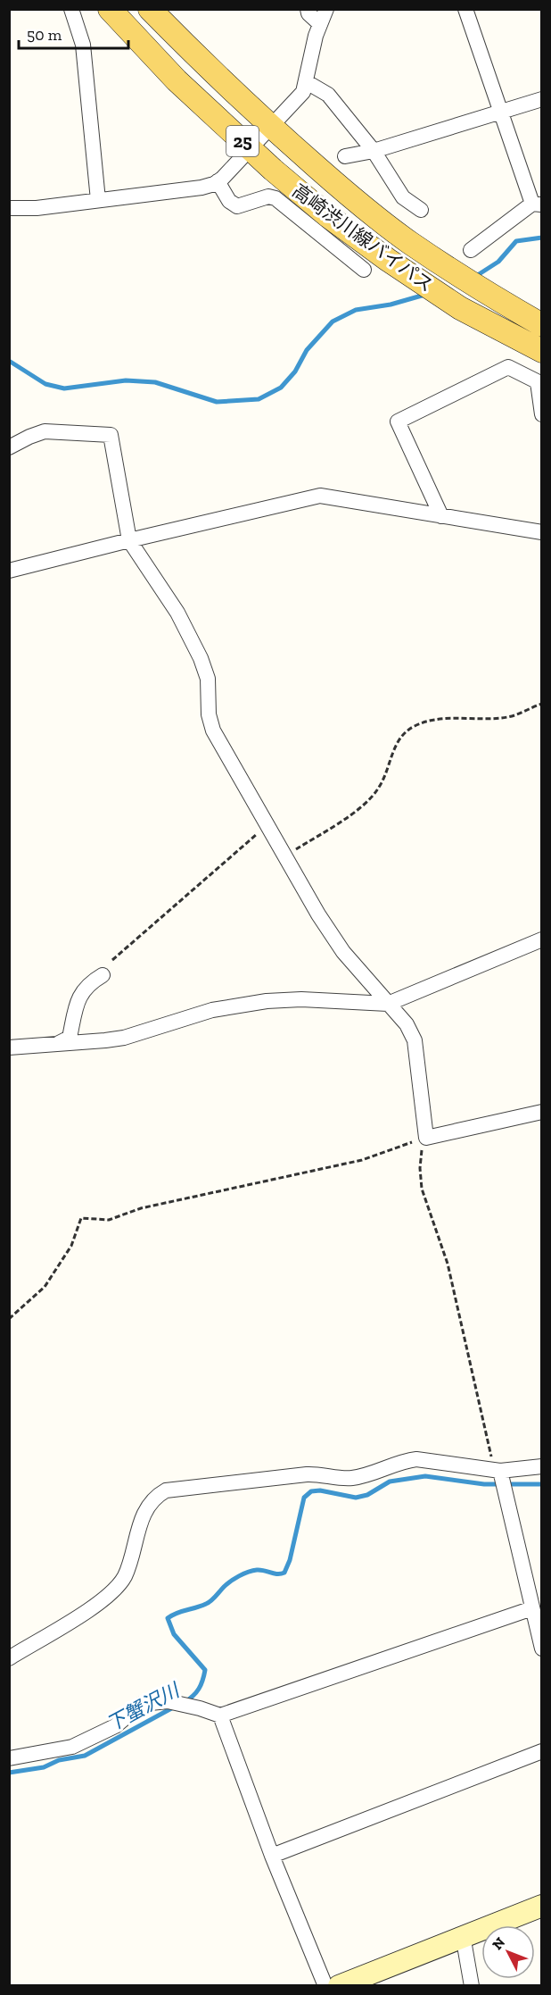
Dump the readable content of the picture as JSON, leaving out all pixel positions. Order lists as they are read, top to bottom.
{
  "streets": {
    "main road": ["25", "高崎渋川線バイパス"]
  },
  "water": ["下蟹沢川"],
  "scale_bar": "50 m",
  "north": "top left"
}
